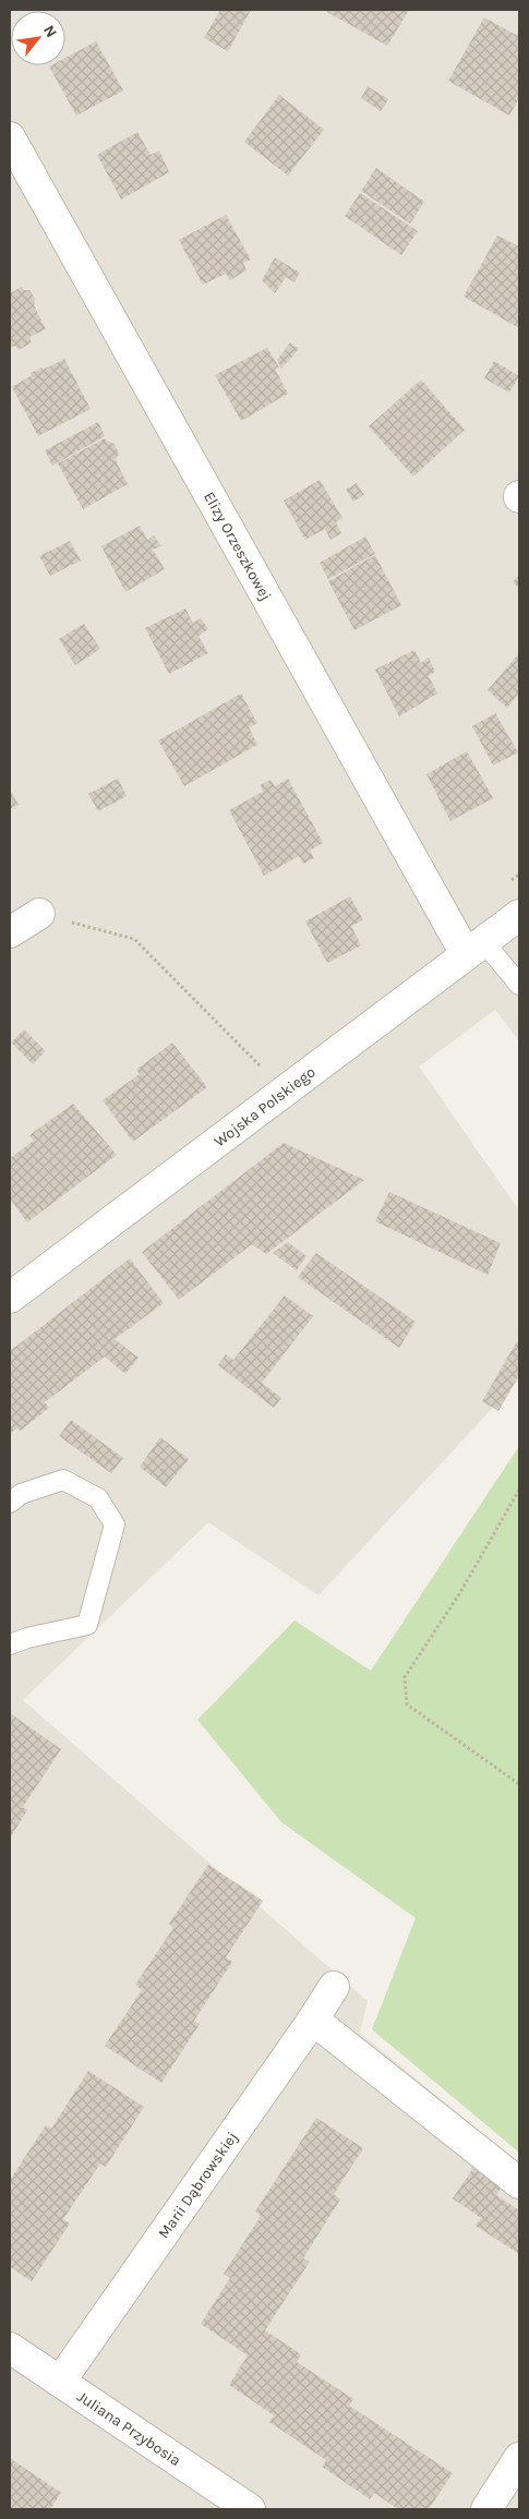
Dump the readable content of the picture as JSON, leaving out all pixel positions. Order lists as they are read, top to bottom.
{
  "streets": {
    "street": [
      "Elizy Orzeszkowej",
      "Wojska Polskiego",
      "Marii Dąbrowskiej",
      "Juliana Przybosia"
    ]
  },
  "crossings": [
    ["Elizy Orzeszkowej", "Wojska Polskiego"],
    ["Marii Dąbrowskiej", "Juliana Przybosia"]
  ],
  "north": "top right"
}
